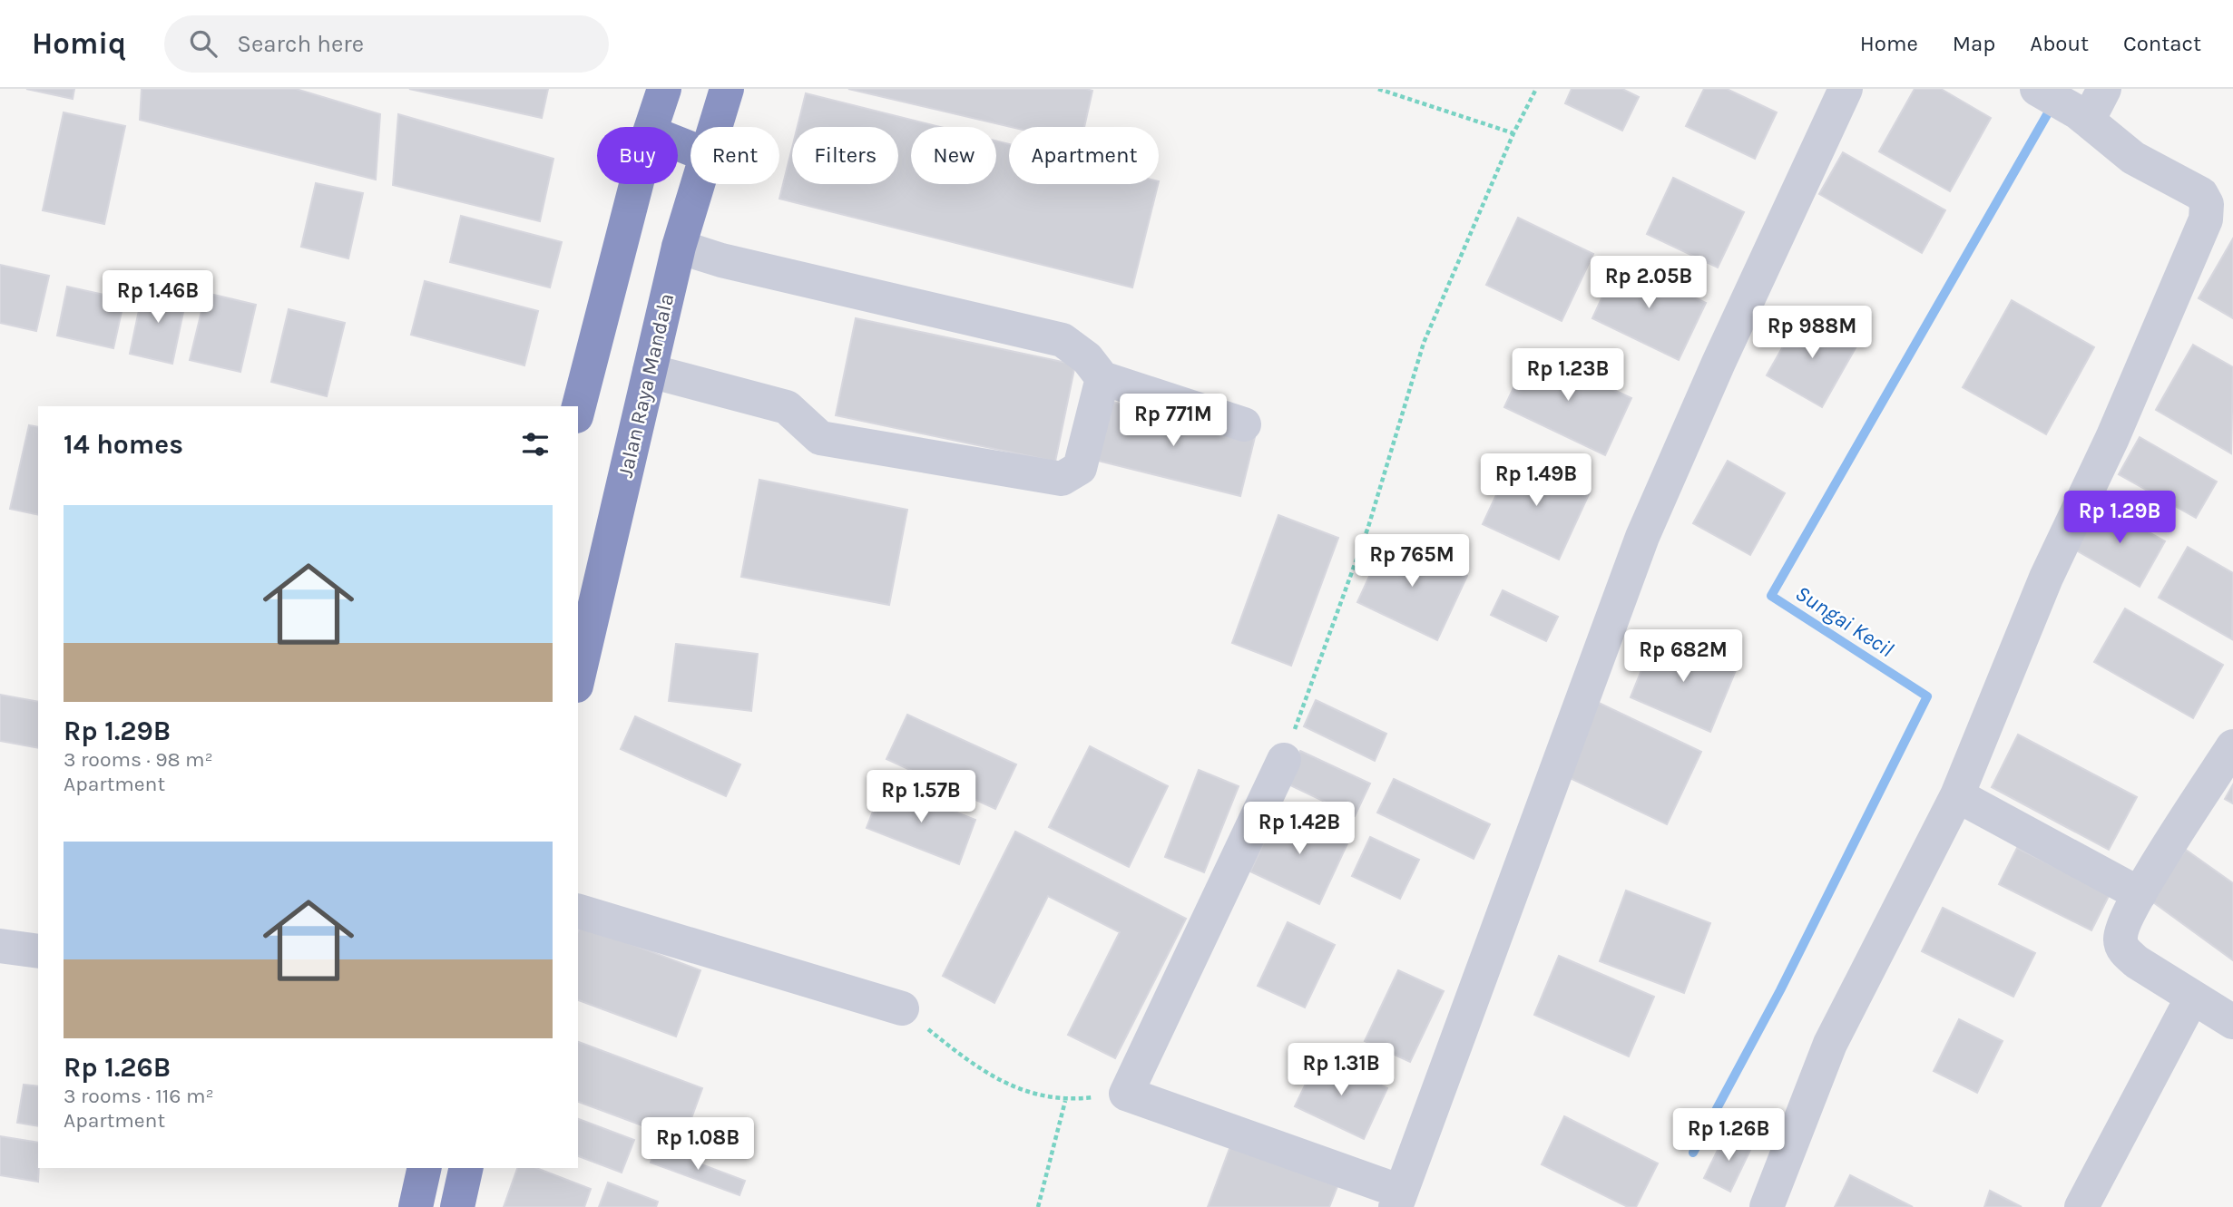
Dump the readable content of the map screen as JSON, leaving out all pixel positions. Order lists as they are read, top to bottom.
{
  "streets": {
    "highway": ["Jalan Raya Mandala"]
  },
  "water": ["Sungai Kecil"],
  "page": {
    "header": "Homiq",
    "search": "Search here",
    "nav": [
      "Home",
      "Map",
      "About",
      "Contact"
    ],
    "chip": [
      "Buy",
      "Rent",
      "Filters",
      "New",
      "Apartment"
    ],
    "price": [
      "Rp 2.05B",
      "Rp 1.46B",
      "Rp 988M",
      "Rp 1.23B",
      "Rp 771M",
      "Rp 1.49B",
      "Rp 1.29B",
      "Rp 765M",
      "Rp 682M",
      "Rp 1.57B",
      "Rp 1.42B",
      "Rp 1.31B",
      "Rp 1.26B",
      "Rp 1.08B"
    ],
    "heading": "14 homes",
    "list": [
      {
        "name": "Rp 1.29B",
        "note": "3 rooms · 98 m² · Apartment"
      },
      {
        "name": "Rp 1.26B",
        "note": "3 rooms · 116 m² · Apartment"
      }
    ]
  }
}
